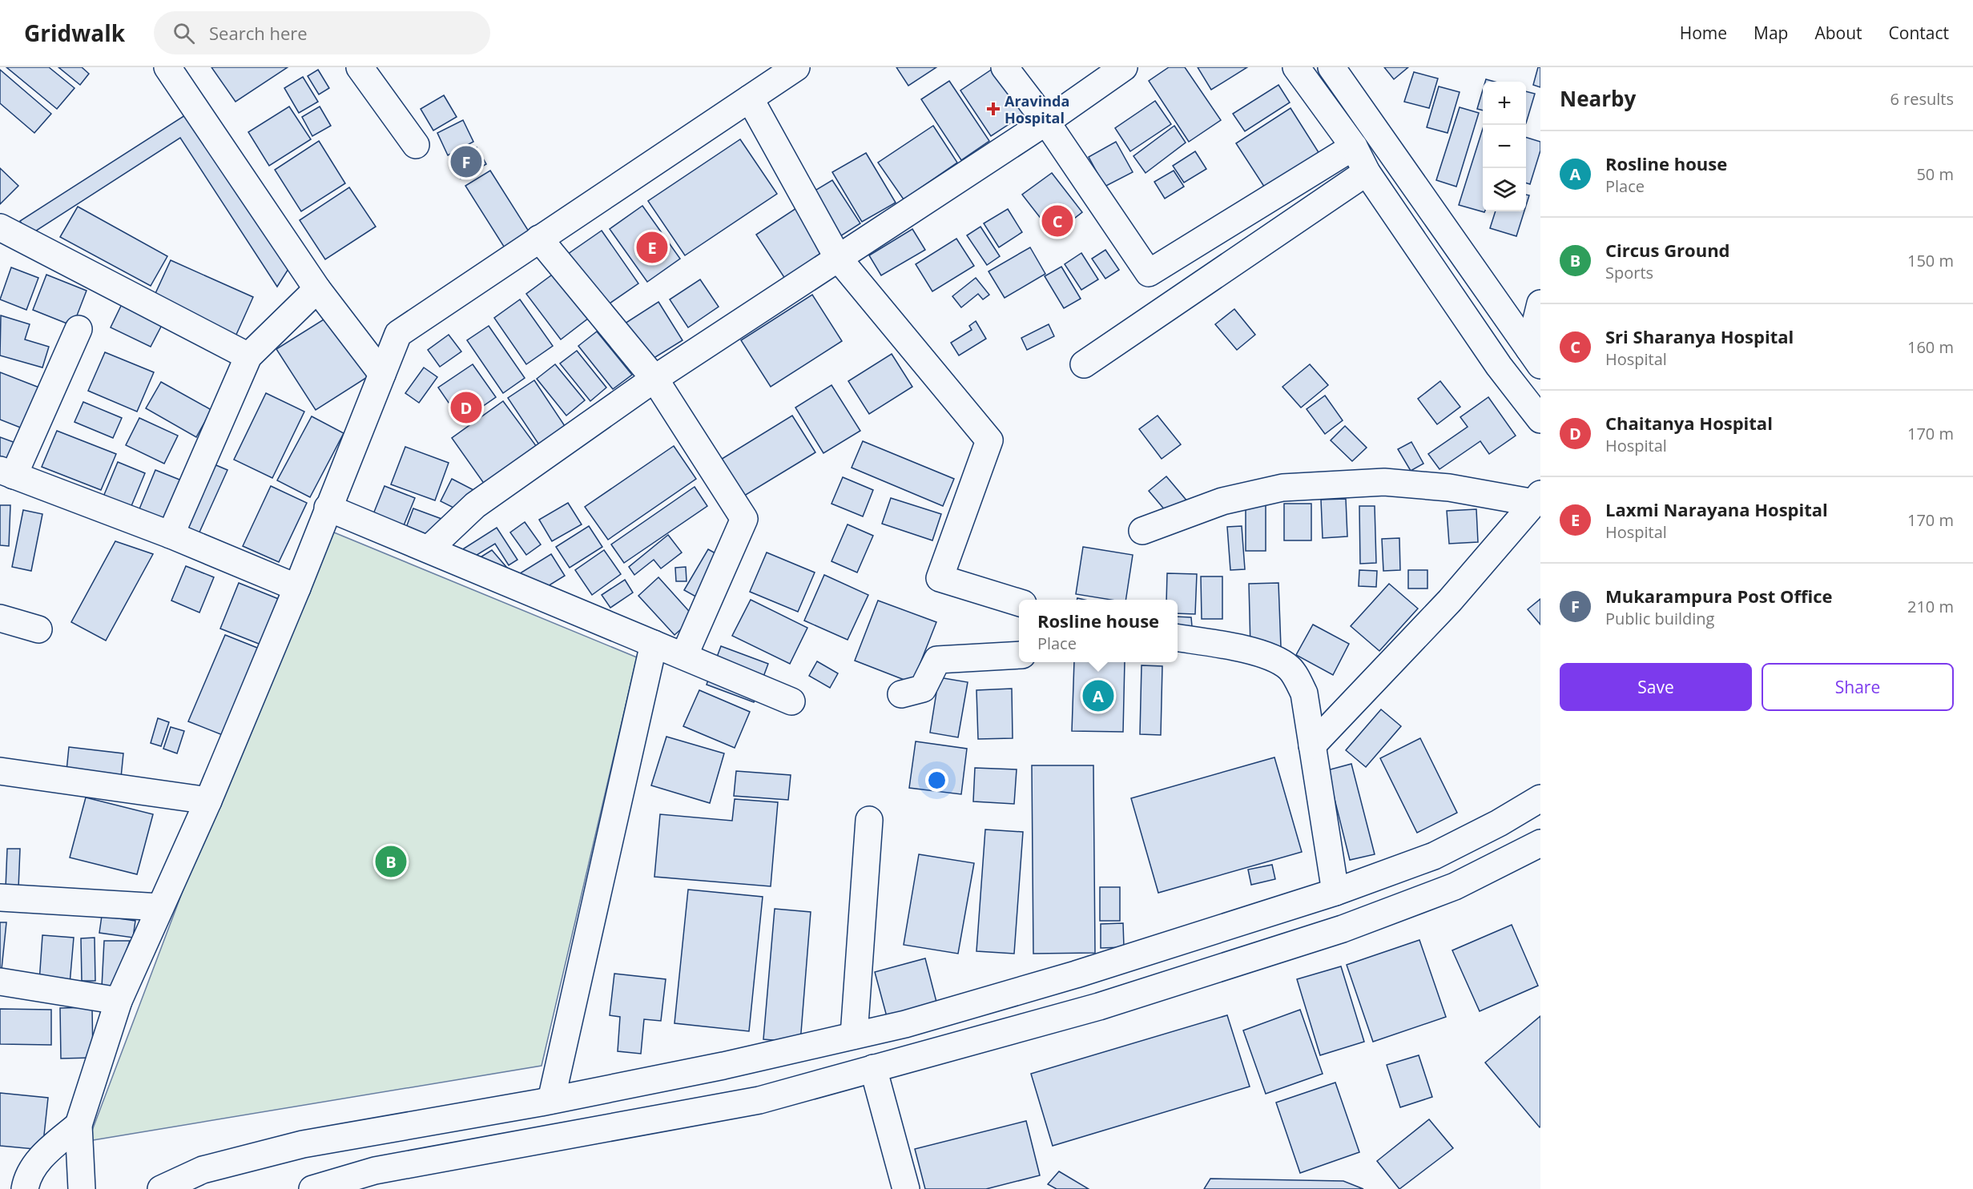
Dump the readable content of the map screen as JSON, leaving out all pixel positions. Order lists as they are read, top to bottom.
{
  "places": {
    "health": ["Aravinda Hospital"]
  },
  "page": {
    "header": "Gridwalk",
    "search": "Search here",
    "nav": [
      "Home",
      "Map",
      "About",
      "Contact"
    ],
    "heading": ["Nearby", "6 results"],
    "map_buttons": ["+", "−"],
    "list": [
      {
        "mark": "A",
        "name": "Rosline house",
        "note": "Place",
        "value": "50 m"
      },
      {
        "mark": "B",
        "name": "Circus Ground",
        "note": "Sports",
        "value": "150 m"
      },
      {
        "mark": "C",
        "name": "Sri Sharanya Hospital",
        "note": "Hospital",
        "value": "160 m"
      },
      {
        "mark": "D",
        "name": "Chaitanya Hospital",
        "note": "Hospital",
        "value": "170 m"
      },
      {
        "mark": "E",
        "name": "Laxmi Narayana Hospital",
        "note": "Hospital",
        "value": "170 m"
      },
      {
        "mark": "F",
        "name": "Mukarampura Post Office",
        "note": "Public building",
        "value": "210 m"
      }
    ],
    "pins": [
      "F",
      "C",
      "E",
      "D",
      "A",
      "B"
    ],
    "popup": ["Rosline house", "Place"],
    "buttons": ["Save", "Share"]
  }
}
